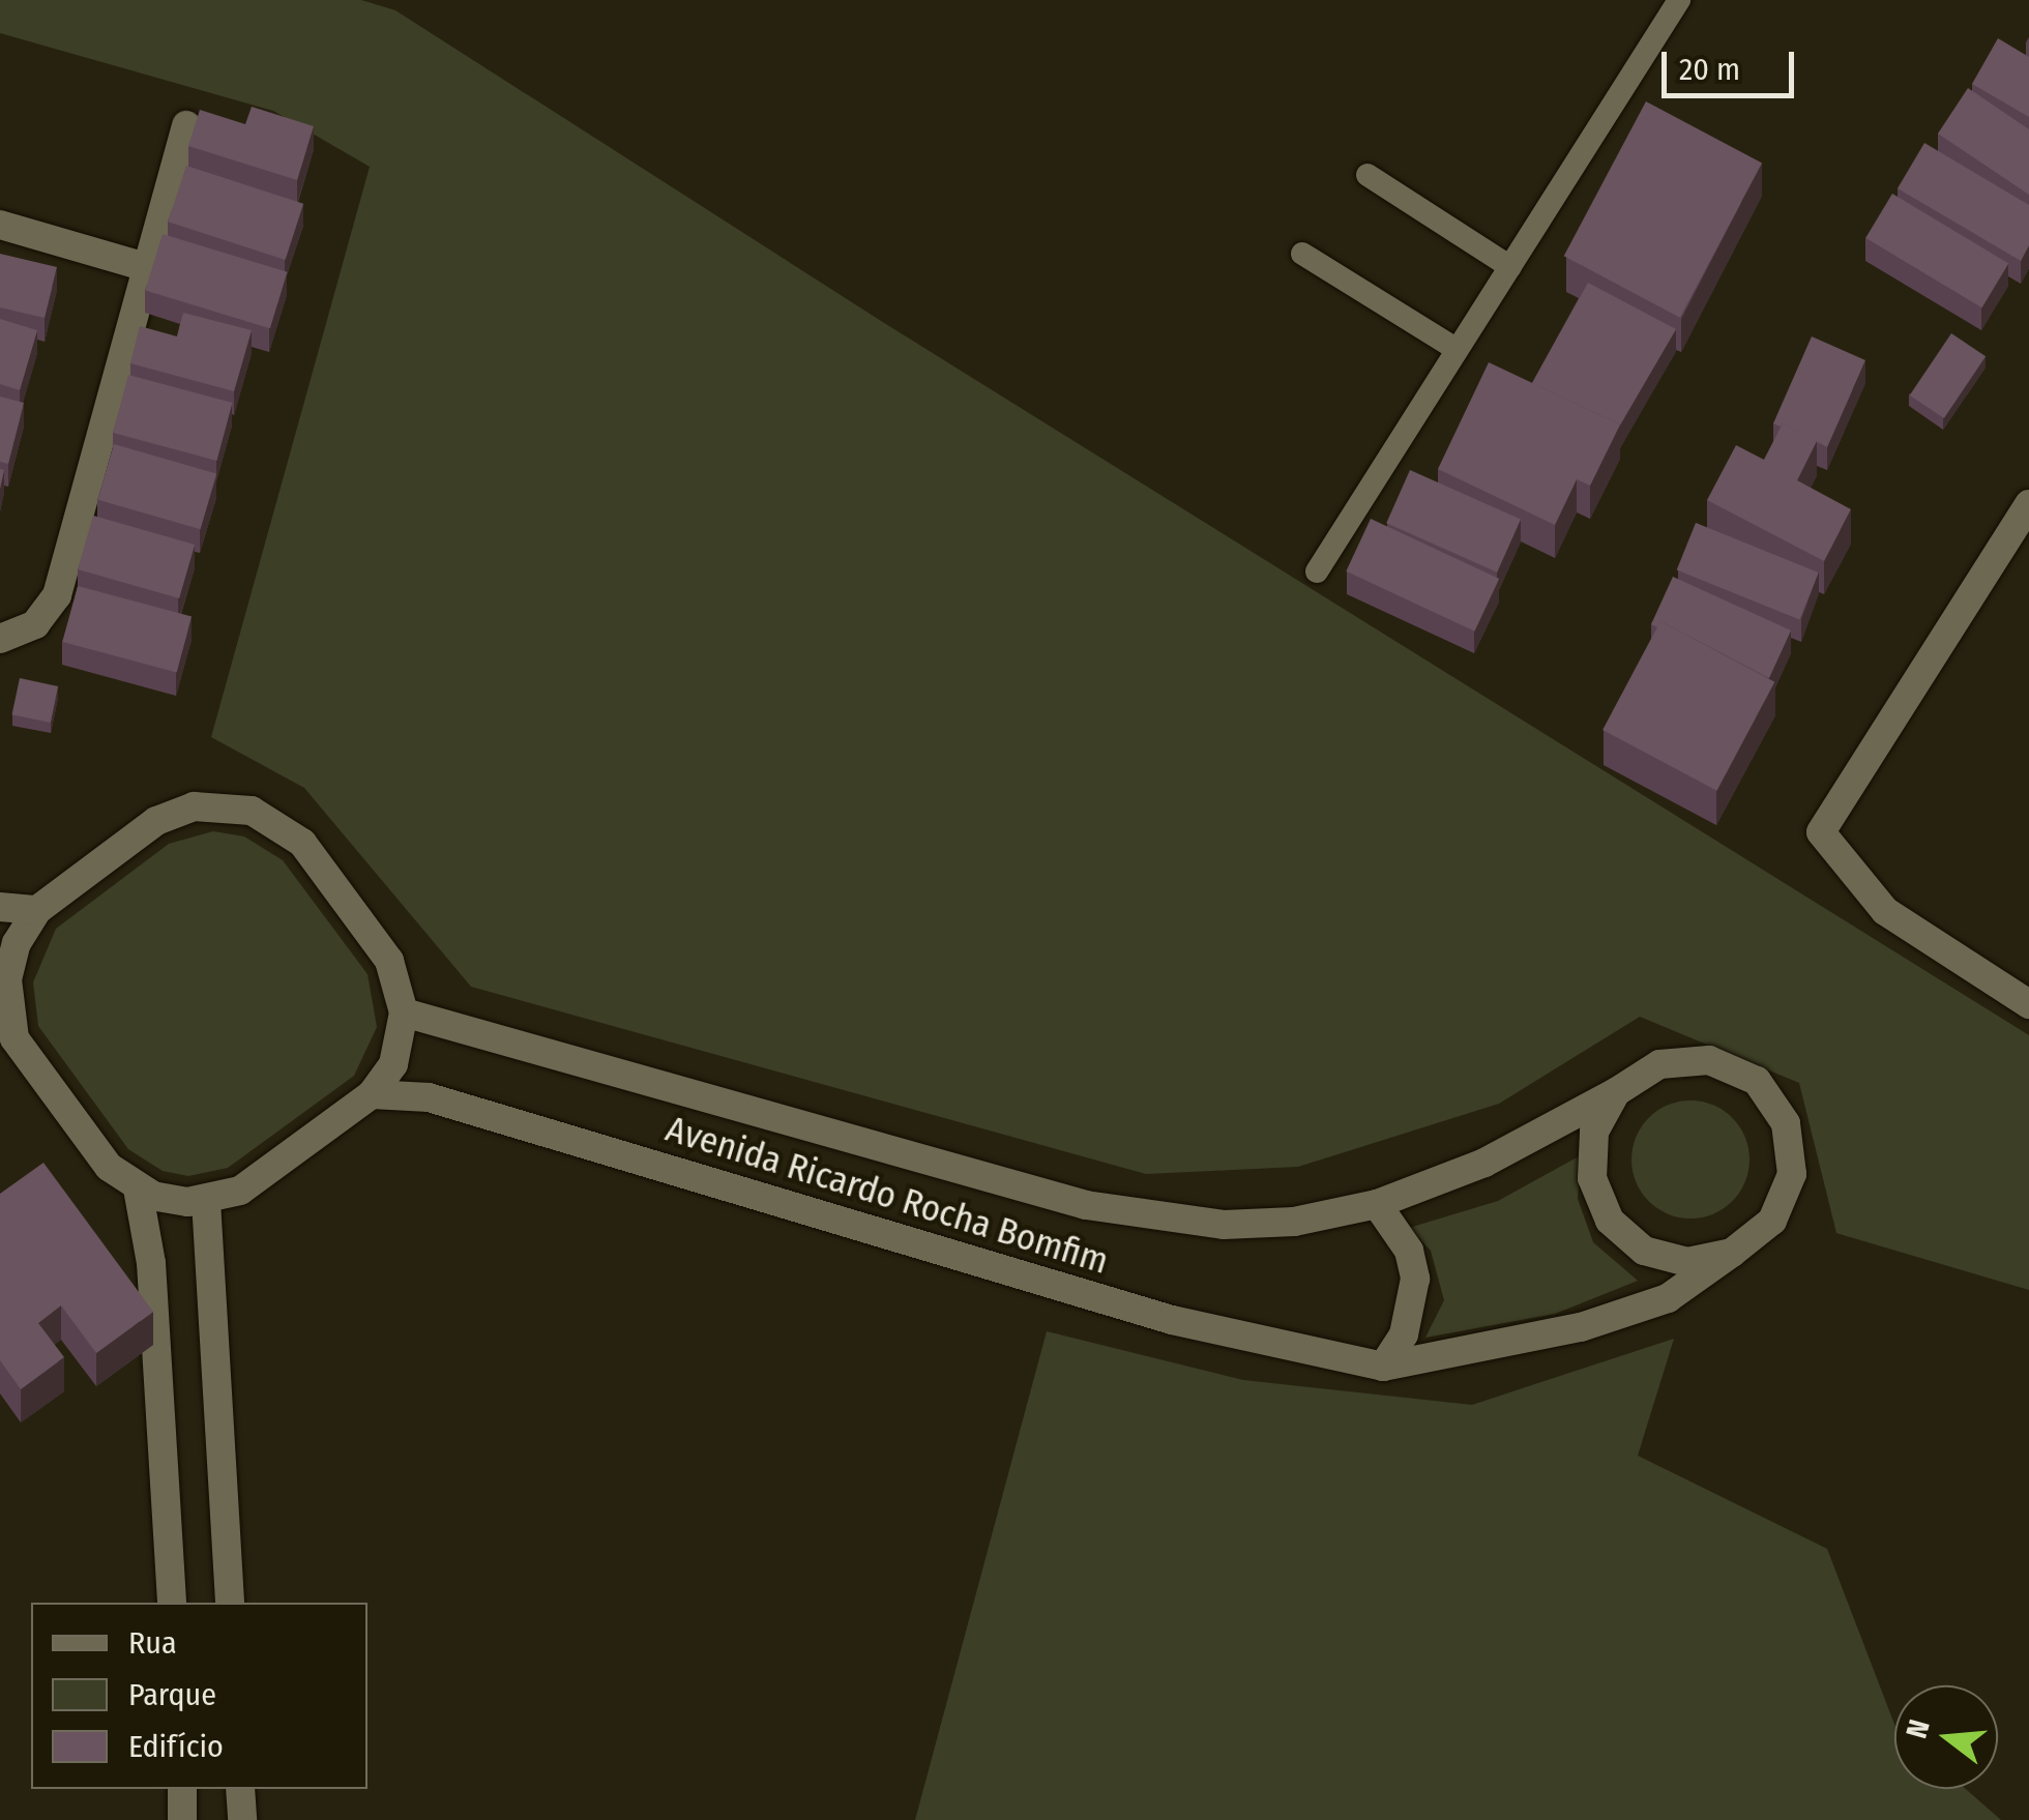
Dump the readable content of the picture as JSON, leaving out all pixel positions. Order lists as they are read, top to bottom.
{
  "streets": {
    "street": ["Avenida Ricardo Rocha Bomfim"]
  },
  "legend": ["Rua", "Parque", "Edifício"],
  "scale_bar": "20 m",
  "north": "left"
}
